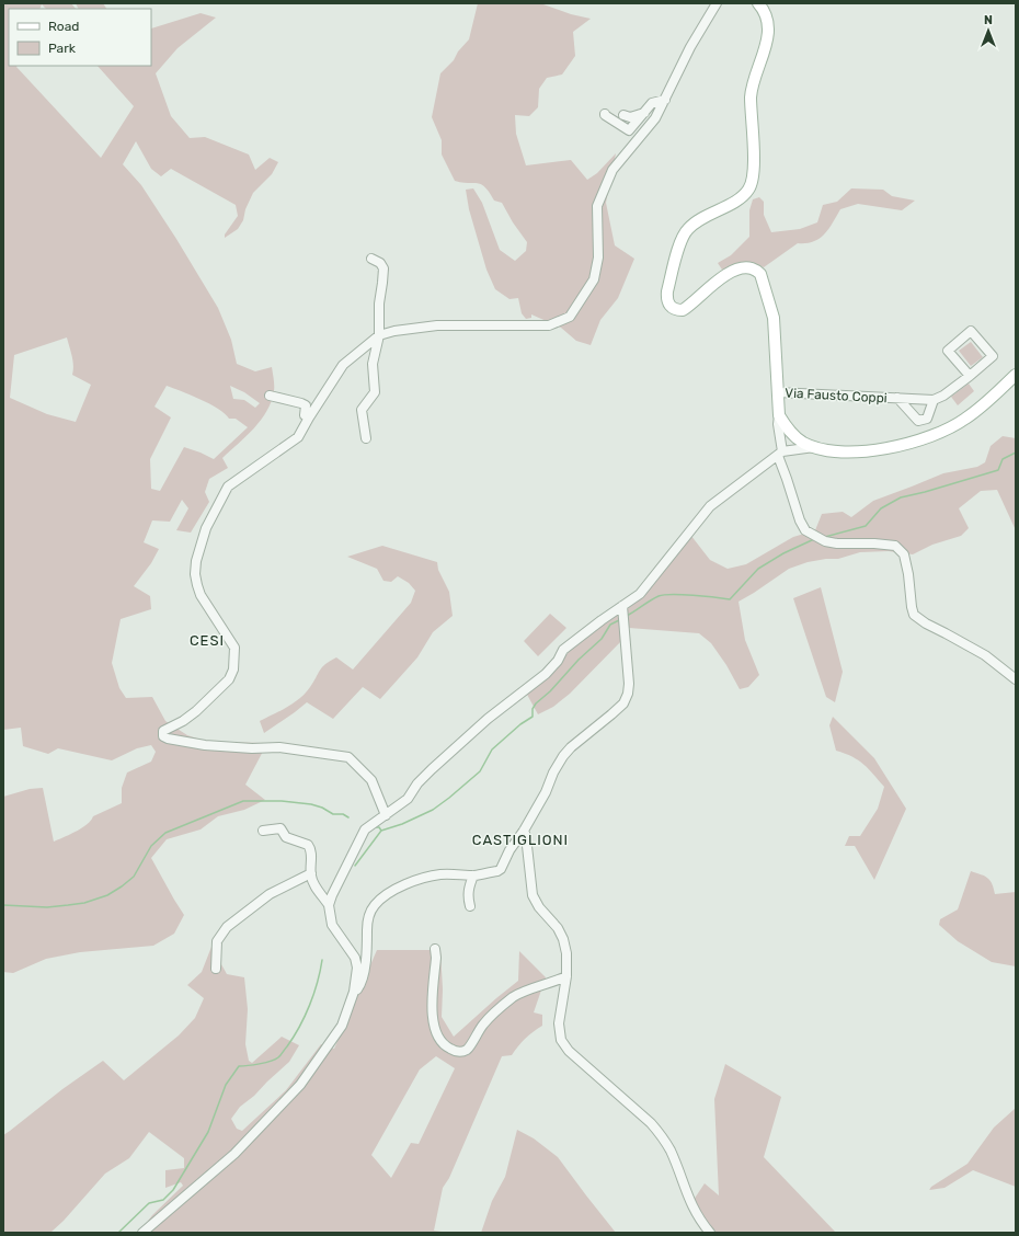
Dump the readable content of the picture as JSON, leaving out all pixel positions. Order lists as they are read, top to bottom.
{
  "streets": {
    "street": ["Via Fausto Coppi"]
  },
  "districts": ["CESI", "CASTIGLIONI"],
  "legend": ["Road", "Park"],
  "north": "top"
}
